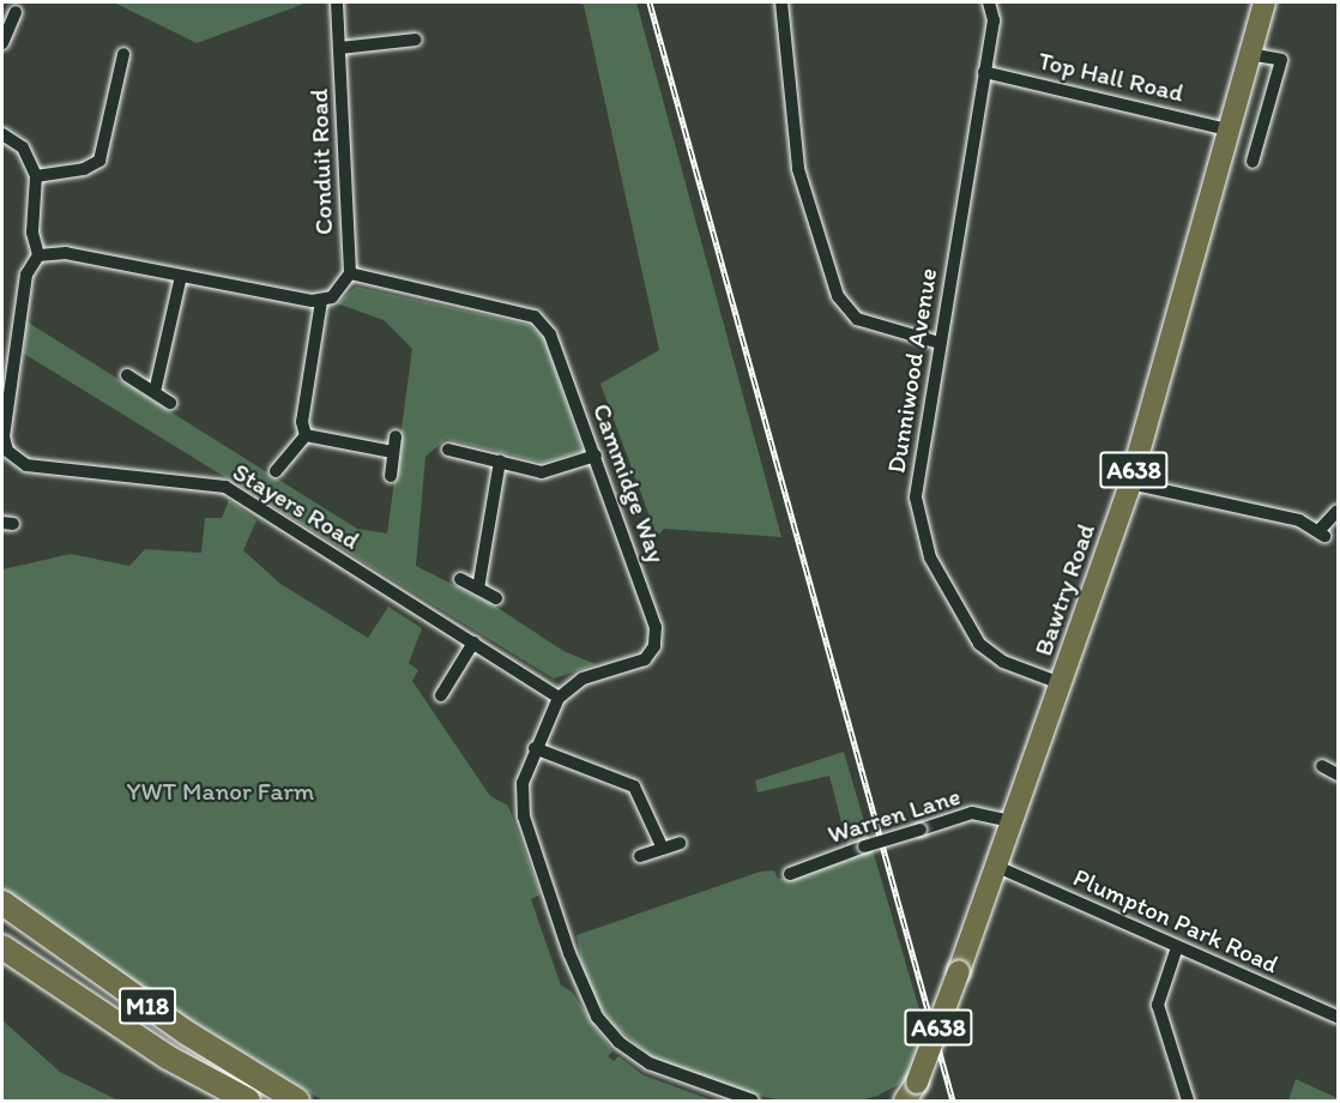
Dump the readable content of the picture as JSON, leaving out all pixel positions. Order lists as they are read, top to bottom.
{
  "streets": {
    "highway": ["A638", "Bawtry Road", "M18"],
    "street": [
      "Top Hall Road",
      "Conduit Road",
      "Dunniwood Avenue",
      "Cammidge Way",
      "Stayers Road",
      "Warren Lane",
      "Plumpton Park Road"
    ]
  },
  "crossings": [
    ["Top Hall Road", "Dunniwood Avenue"],
    ["Top Hall Road", "Bawtry Road"],
    ["Conduit Road", "Cammidge Way"],
    ["Dunniwood Avenue", "Bawtry Road"],
    ["Cammidge Way", "Stayers Road"],
    ["Bawtry Road", "Warren Lane"],
    ["Bawtry Road", "Plumpton Park Road"]
  ],
  "parks": ["YWT Manor Farm"]
}
